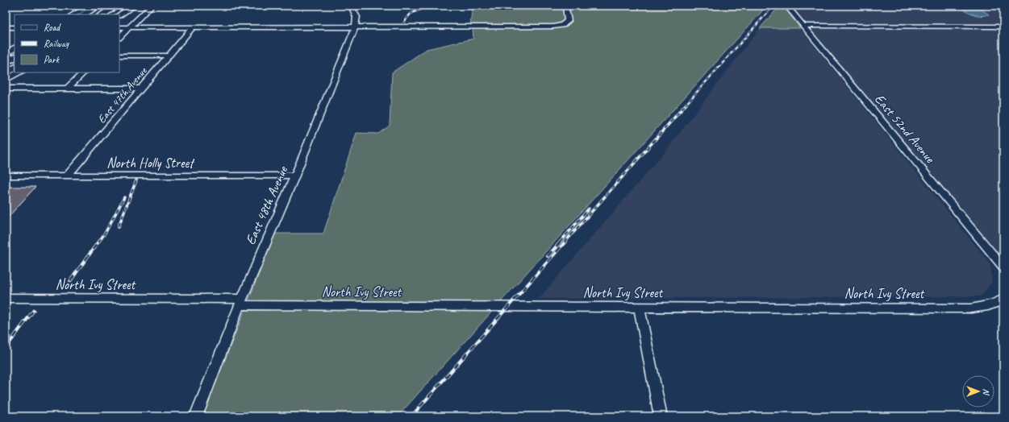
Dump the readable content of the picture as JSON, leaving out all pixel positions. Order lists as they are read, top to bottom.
{
  "streets": {
    "street": [
      "East 47th Avenue",
      "East 52nd Avenue",
      "North Holly Street",
      "East 48th Avenue",
      "North Ivy Street"
    ]
  },
  "crossings": [
    ["East 47th Avenue", "North Holly Street"],
    ["North Holly Street", "East 48th Avenue"],
    ["East 48th Avenue", "North Ivy Street"]
  ],
  "legend": ["Road", "Railway", "Park"],
  "north": "right"
}
